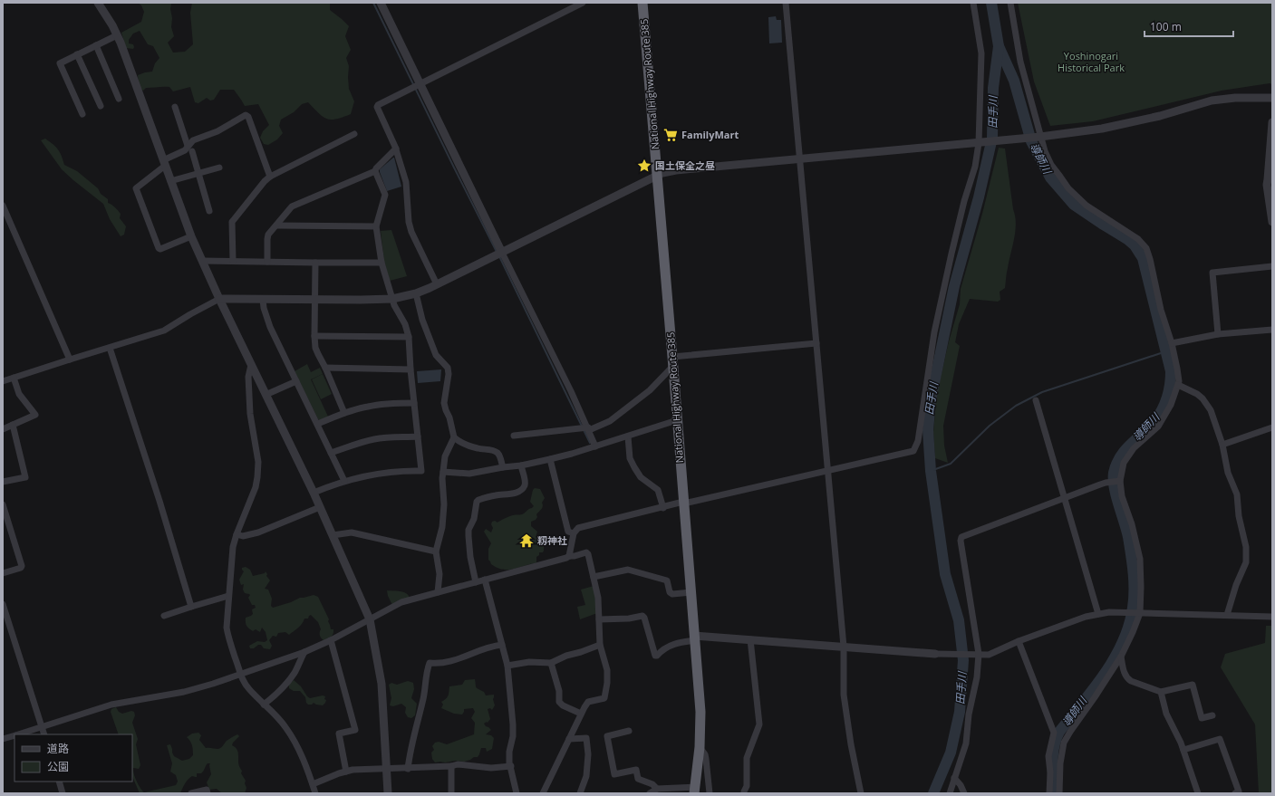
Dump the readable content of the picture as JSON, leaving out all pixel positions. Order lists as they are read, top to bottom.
{
  "streets": {
    "highway": ["National Highway Route 385"]
  },
  "water": ["田手川", "導師川"],
  "parks": ["Yoshinogari Historical Park"],
  "places": {
    "supermarket": ["FamilyMart"],
    "place": ["国土保全之昼"],
    "temple": ["籾神社"]
  },
  "legend": ["道路", "公園"],
  "scale_bar": "100 m"
}
